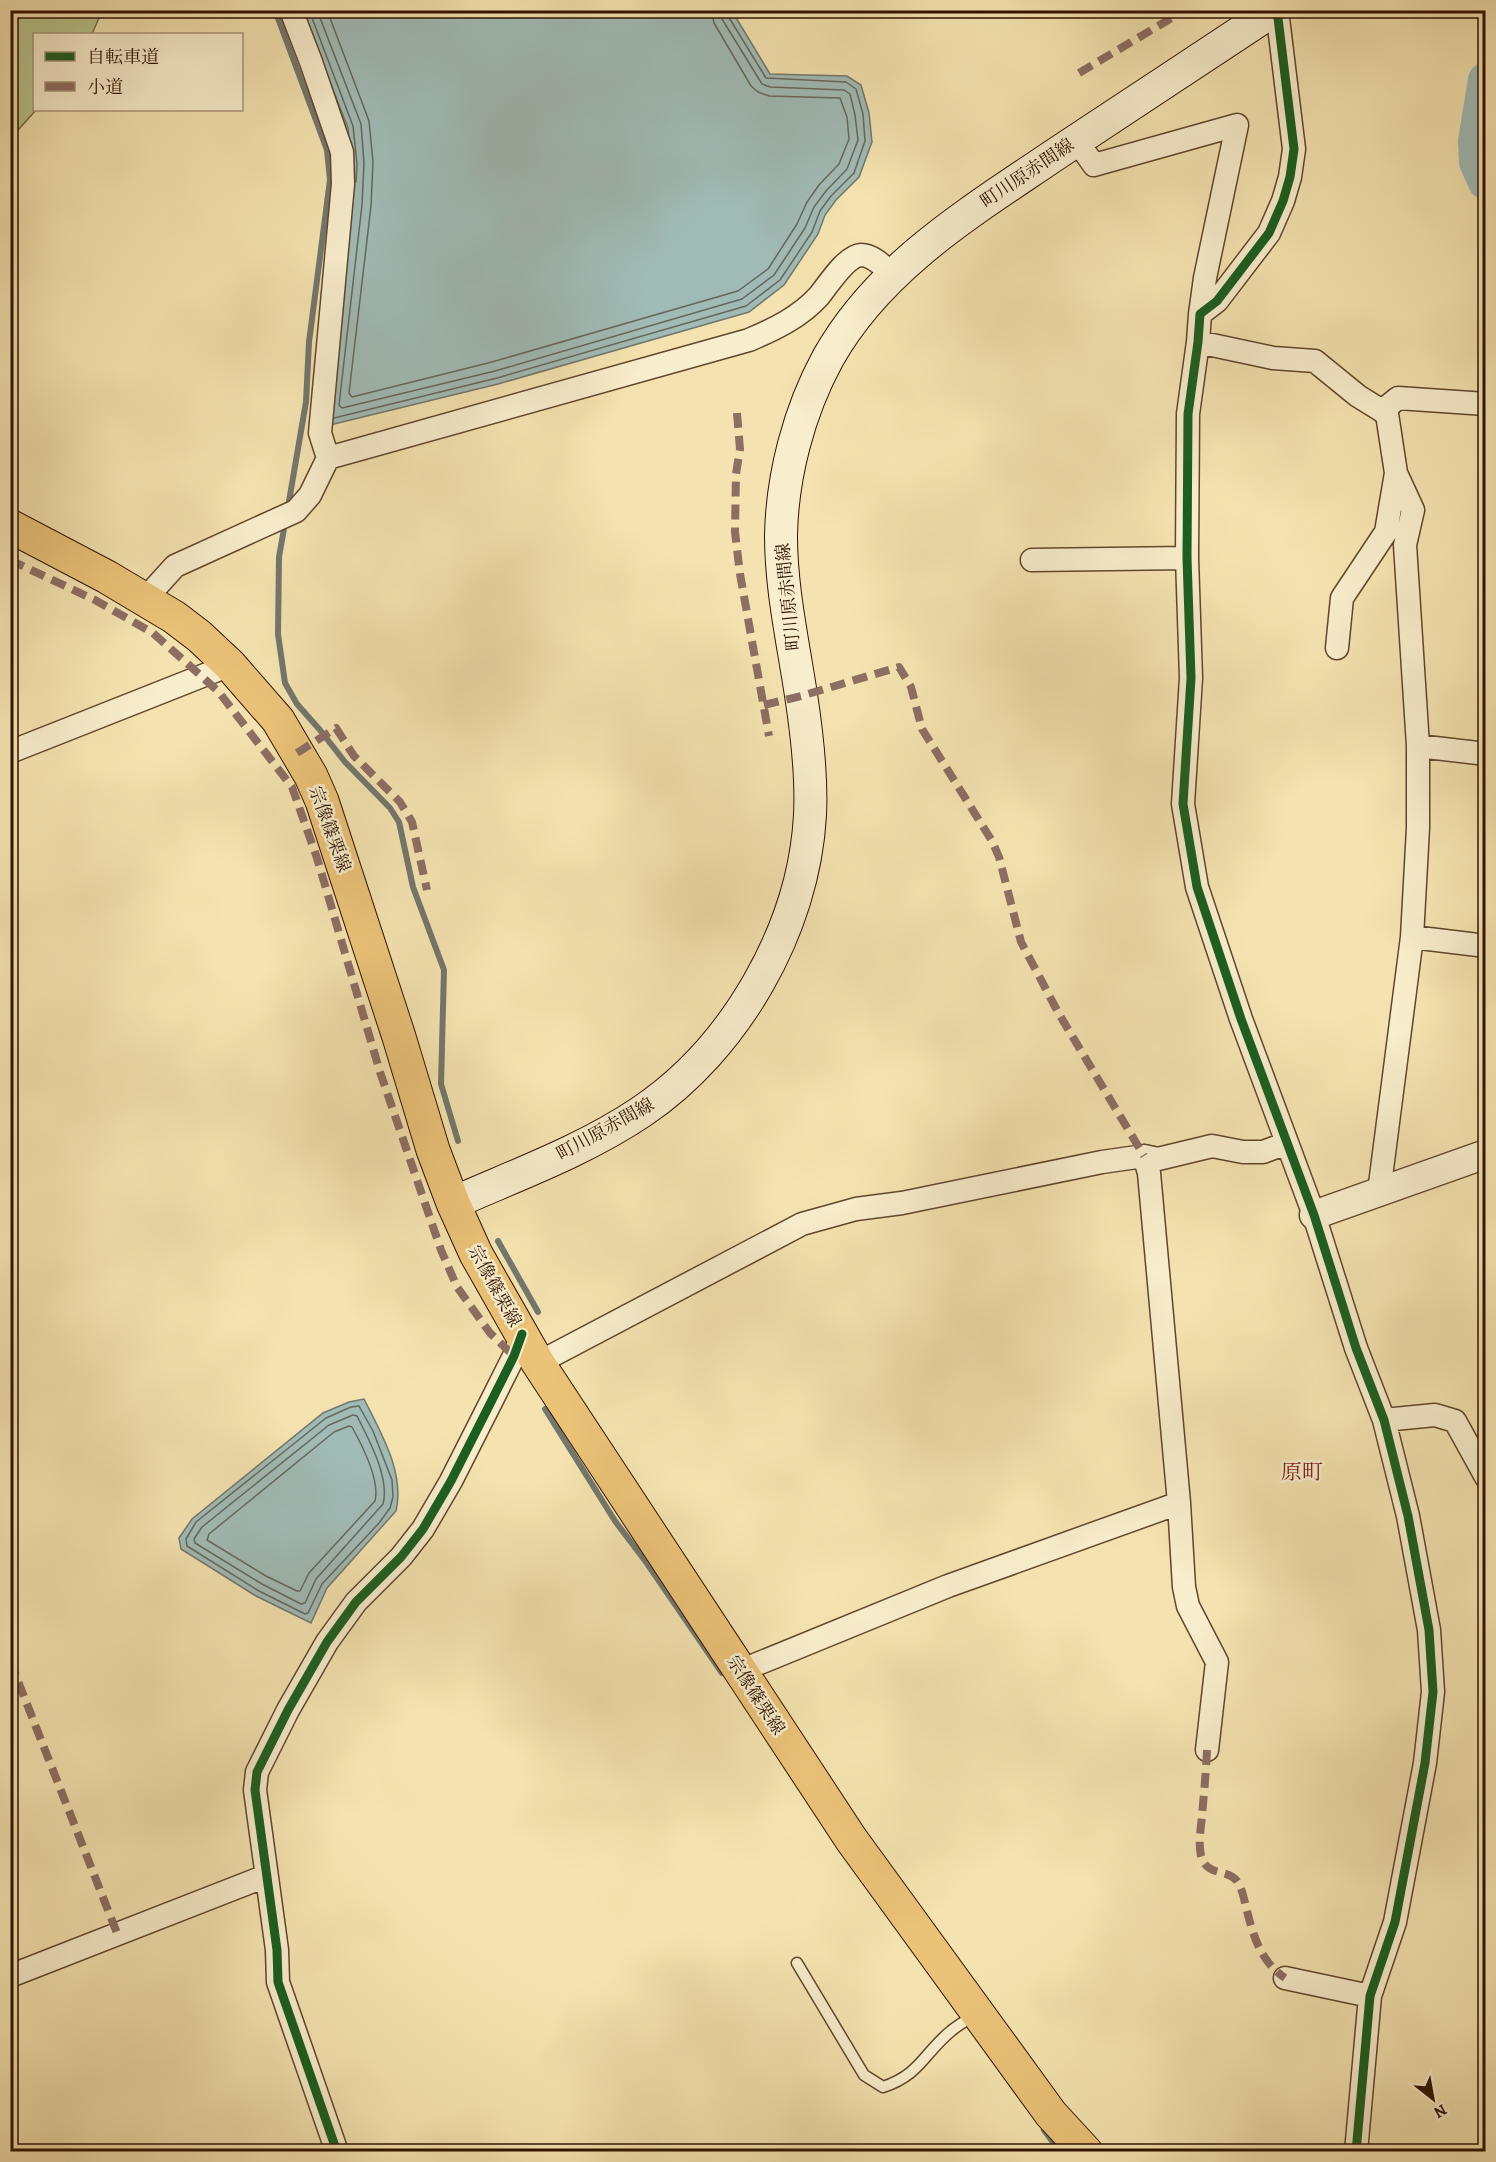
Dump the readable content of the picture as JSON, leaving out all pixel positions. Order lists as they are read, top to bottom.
{
  "streets": {
    "main road": ["町川原赤間線", "宗像篠栗線"]
  },
  "crossings": [
    ["町川原赤間線", "宗像篠栗線"]
  ],
  "districts": ["原町"],
  "legend": ["自転車道", "小道"],
  "north": "bottom right"
}
